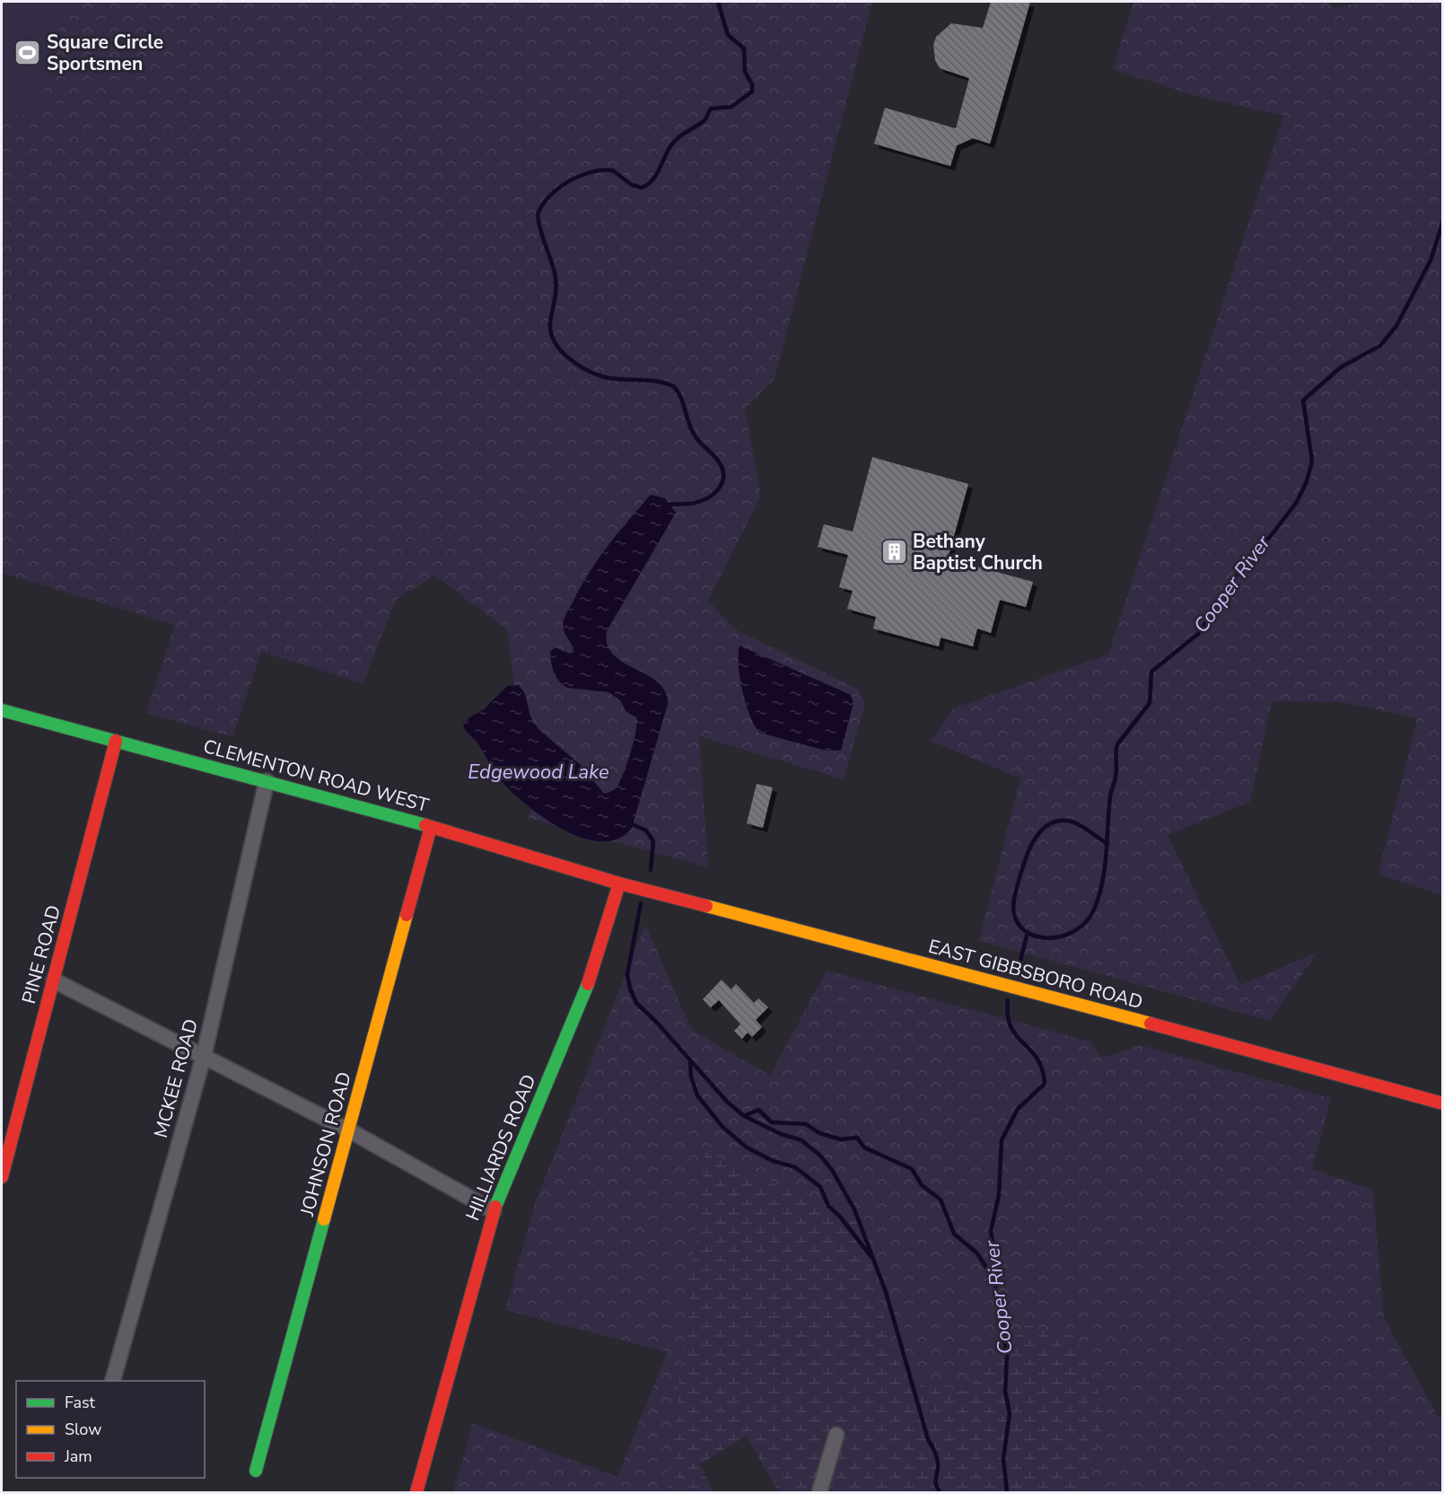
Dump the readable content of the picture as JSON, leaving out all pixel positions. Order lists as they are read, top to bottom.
{
  "streets": {
    "street": [
      "CLEMENTON ROAD WEST",
      "PINE ROAD",
      "EAST GIBBSBORO ROAD",
      "MCKEE ROAD",
      "JOHNSON ROAD",
      "HILLIARDS ROAD"
    ]
  },
  "crossings": [
    ["CLEMENTON ROAD WEST", "PINE ROAD"],
    ["CLEMENTON ROAD WEST", "EAST GIBBSBORO ROAD"],
    ["CLEMENTON ROAD WEST", "MCKEE ROAD"],
    ["CLEMENTON ROAD WEST", "JOHNSON ROAD"],
    ["CLEMENTON ROAD WEST", "HILLIARDS ROAD"],
    ["EAST GIBBSBORO ROAD", "HILLIARDS ROAD"]
  ],
  "water": ["Cooper River", "Edgewood Lake"],
  "places": {
    "sports": ["Square Circle Sportsmen"],
    "building": ["Bethany Baptist Church"]
  },
  "legend": ["Fast", "Slow", "Jam"]
}
